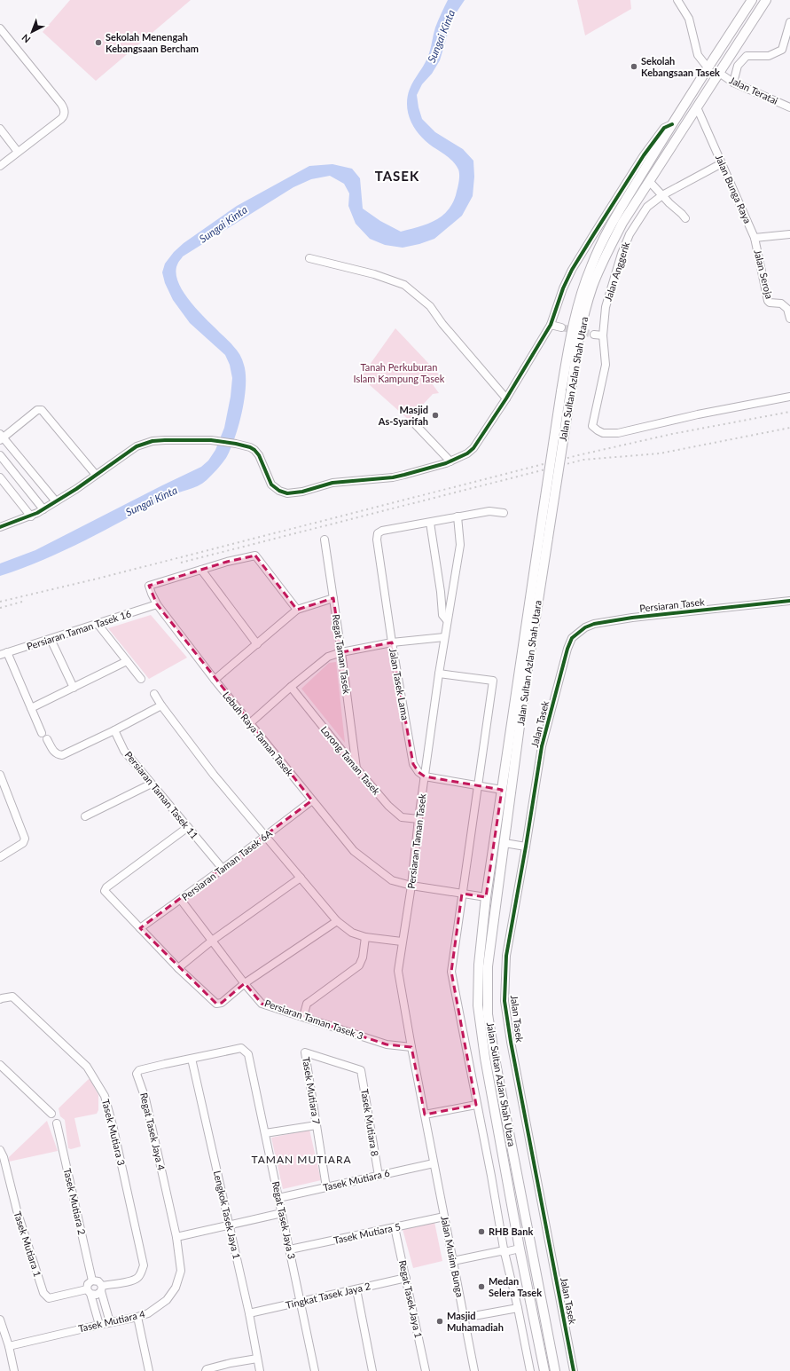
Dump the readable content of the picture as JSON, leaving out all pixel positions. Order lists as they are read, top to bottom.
{
  "streets": {
    "main road": ["Jalan Sultan Azlan Shah Utara"],
    "street": [
      "Jalan Teratai",
      "Jalan Bunga Raya",
      "Jalan Anggerik",
      "Jalan Seroja",
      "Persiaran Tasek",
      "Persiaran Taman Tasek 16",
      "Regat Taman Tasek",
      "Jalan Tasek Lama",
      "Jalan Tasek",
      "Lebuh Raya Taman Tasek",
      "Lorong Taman Tasek",
      "Persiaran Taman Tasek 11",
      "Persiaran Taman Tasek",
      "Persiaran Taman Tasek 6A",
      "Persiaran Taman Tasek 3",
      "Tasek Mutiara 7",
      "Tasek Mutiara 8",
      "Regat Tasek Jaya 4",
      "Tasek Mutiara 3",
      "Tasek Mutiara 6",
      "Tasek Mutiara 2",
      "Lengkok Tasek Jaya 1",
      "Regat Tasek Jaya 3",
      "Tasek Mutiara 5",
      "Tasek Mutiara 1",
      "Jalan Musim Bunga",
      "Tingkat Tasek Jaya 2",
      "Regat Tasek Jaya 1",
      "Tasek Mutiara 4"
    ]
  },
  "crossings": [
    ["Jalan Teratai", "Jalan Sultan Azlan Shah Utara"],
    ["Jalan Bunga Raya", "Jalan Anggerik"],
    ["Jalan Bunga Raya", "Jalan Seroja"],
    ["Jalan Bunga Raya", "Jalan Sultan Azlan Shah Utara"],
    ["Jalan Sultan Azlan Shah Utara", "Lebuh Raya Taman Tasek"],
    ["Persiaran Tasek", "Jalan Tasek"],
    ["Persiaran Taman Tasek 16", "Lebuh Raya Taman Tasek"],
    ["Regat Taman Tasek", "Lorong Taman Tasek"],
    ["Jalan Tasek Lama", "Persiaran Taman Tasek"],
    ["Lebuh Raya Taman Tasek", "Persiaran Taman Tasek"],
    ["Lebuh Raya Taman Tasek", "Persiaran Taman Tasek 6A"],
    ["Lorong Taman Tasek", "Persiaran Taman Tasek"],
    ["Persiaran Taman Tasek 11", "Persiaran Taman Tasek 6A"],
    ["Persiaran Taman Tasek", "Persiaran Taman Tasek 3"],
    ["Persiaran Taman Tasek", "Tasek Mutiara 6"],
    ["Persiaran Taman Tasek", "Jalan Musim Bunga"],
    ["Persiaran Taman Tasek 6A", "Persiaran Taman Tasek 3"],
    ["Tasek Mutiara 7", "Tasek Mutiara 8"],
    ["Tasek Mutiara 7", "Tasek Mutiara 6"],
    ["Tasek Mutiara 8", "Tasek Mutiara 6"],
    ["Regat Tasek Jaya 4", "Lengkok Tasek Jaya 1"],
    ["Regat Tasek Jaya 4", "Regat Tasek Jaya 3"],
    ["Regat Tasek Jaya 4", "Tasek Mutiara 4"],
    ["Tasek Mutiara 3", "Tasek Mutiara 2"],
    ["Tasek Mutiara 3", "Tasek Mutiara 1"],
    ["Tasek Mutiara 6", "Regat Tasek Jaya 3"],
    ["Tasek Mutiara 6", "Jalan Musim Bunga"],
    ["Tasek Mutiara 2", "Tasek Mutiara 1"],
    ["Lengkok Tasek Jaya 1", "Tingkat Tasek Jaya 2"],
    ["Regat Tasek Jaya 3", "Tasek Mutiara 5"],
    ["Regat Tasek Jaya 3", "Tingkat Tasek Jaya 2"],
    ["Tasek Mutiara 5", "Jalan Musim Bunga"],
    ["Tasek Mutiara 5", "Regat Tasek Jaya 1"],
    ["Tingkat Tasek Jaya 2", "Regat Tasek Jaya 1"]
  ],
  "districts": ["TASEK", "TAMAN MUTIARA"],
  "water": ["Sungai Kinta"],
  "parks": ["Tanah Perkuburan Islam Kampung Tasek"],
  "places": [
    "Sekolah Menengah Kebangsaan Bercham",
    "Sekolah Kebangsaan Tasek",
    "Masjid As-Syarifah",
    "RHB Bank",
    "Medan Selera Tasek",
    "Masjid Muhamadiah"
  ],
  "north": "bottom left"
}
